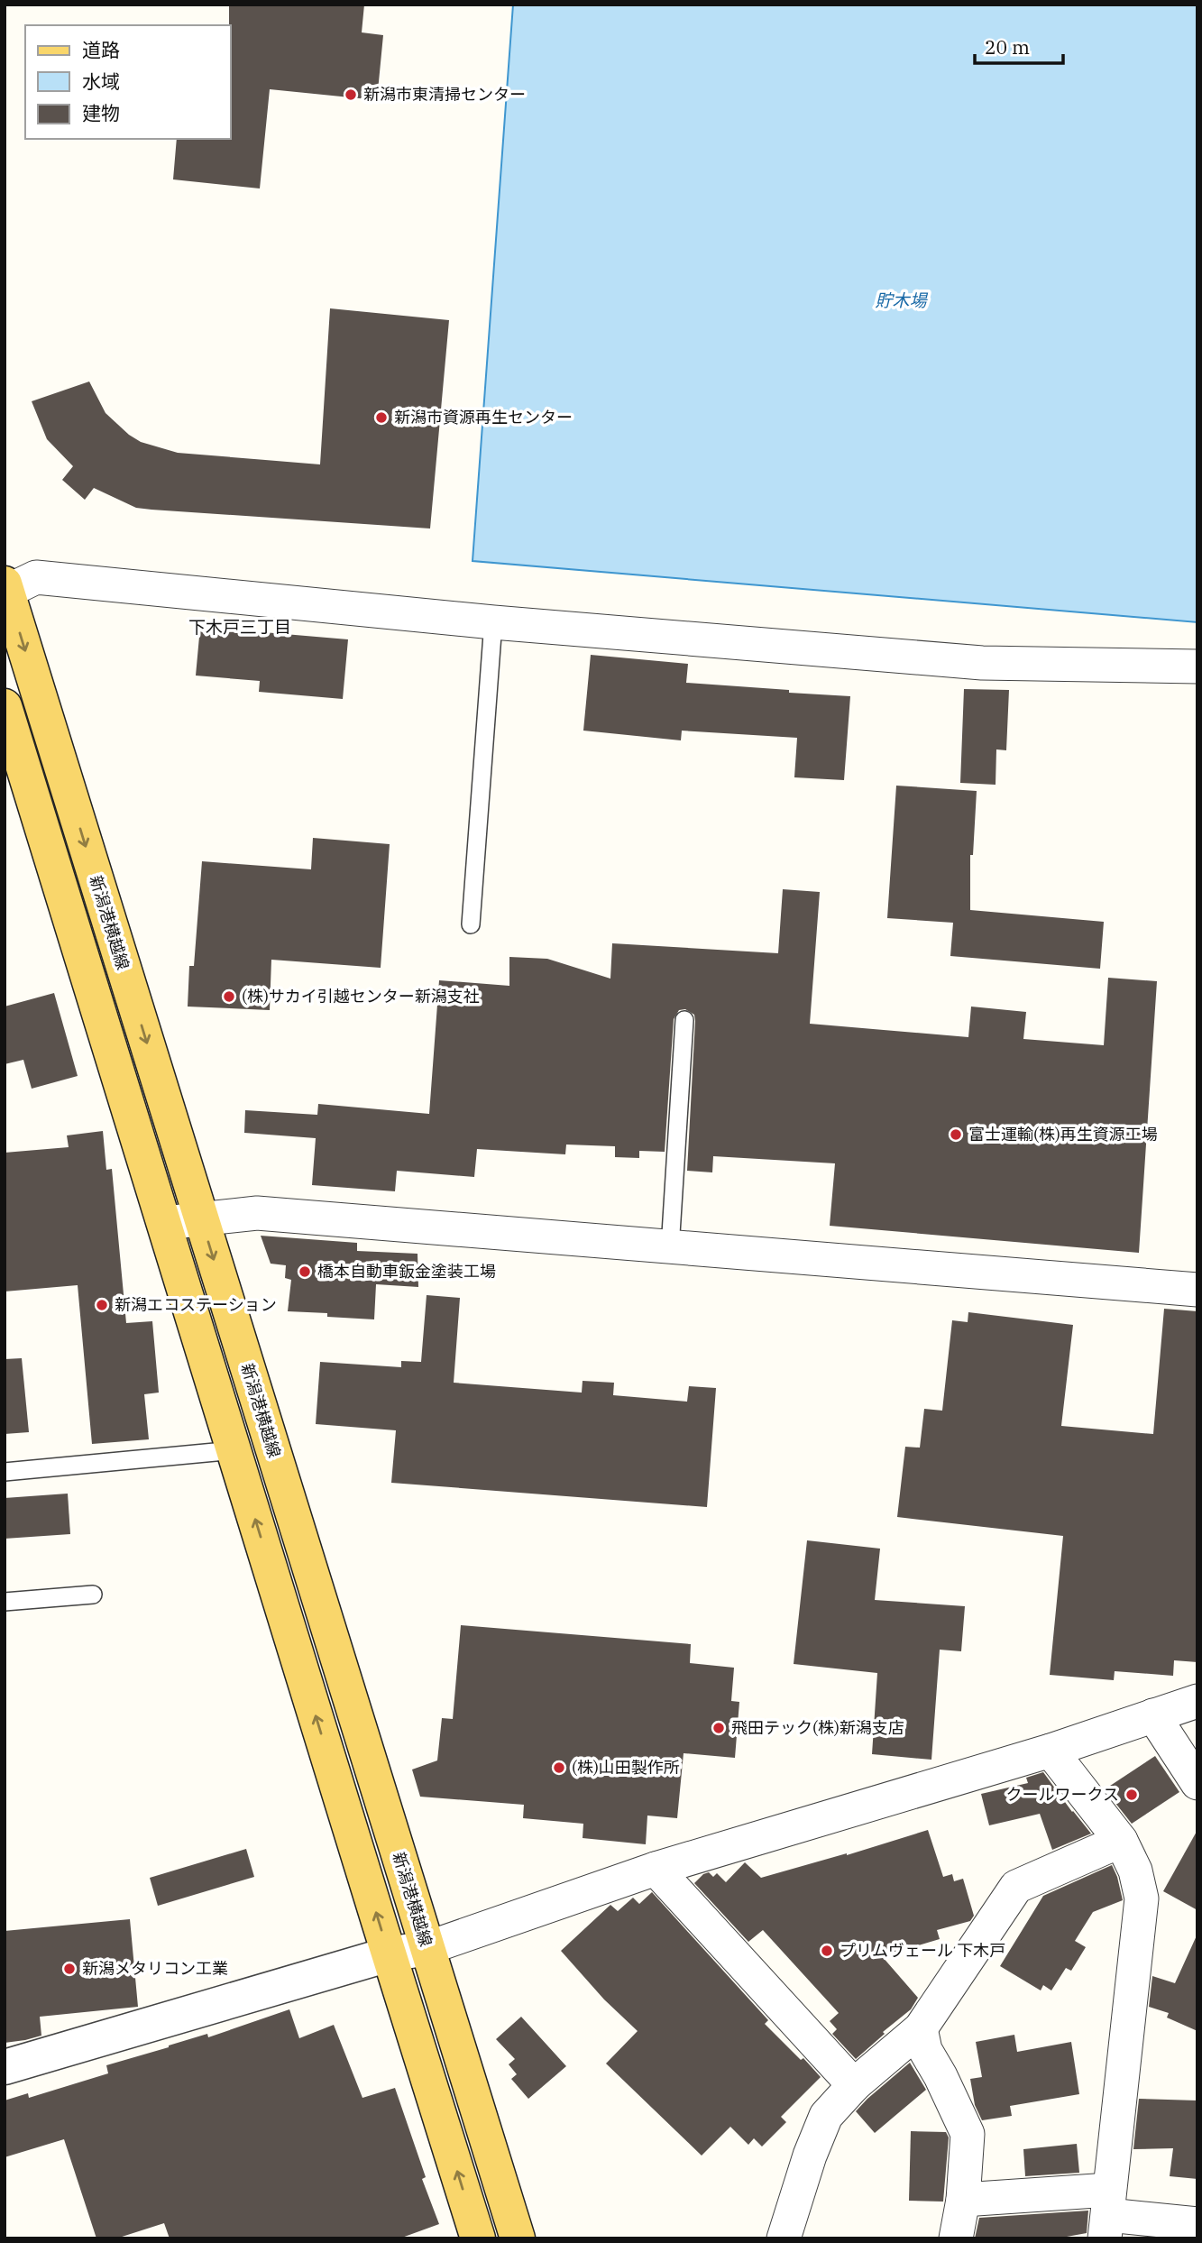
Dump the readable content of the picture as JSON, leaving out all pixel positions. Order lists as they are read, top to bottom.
{
  "streets": {
    "main road": ["新潟港横越線"]
  },
  "districts": ["下木戸三丁目"],
  "water": ["貯木場"],
  "places": [
    "新潟市東清掃センター",
    "新潟市資源再生センター",
    "(株)サカイ引越センター新潟支社",
    "富士運輸(株)再生資源工場",
    "橋本自動車鈑金塗装工場",
    "新潟エコステーション",
    "飛田テック(株)新潟支店",
    "(株)山田製作所",
    "クールワークス",
    "プリムヴェール 下木戸",
    "新潟メタリコン工業"
  ],
  "legend": ["道路", "水域", "建物"],
  "scale_bar": "20 m"
}
